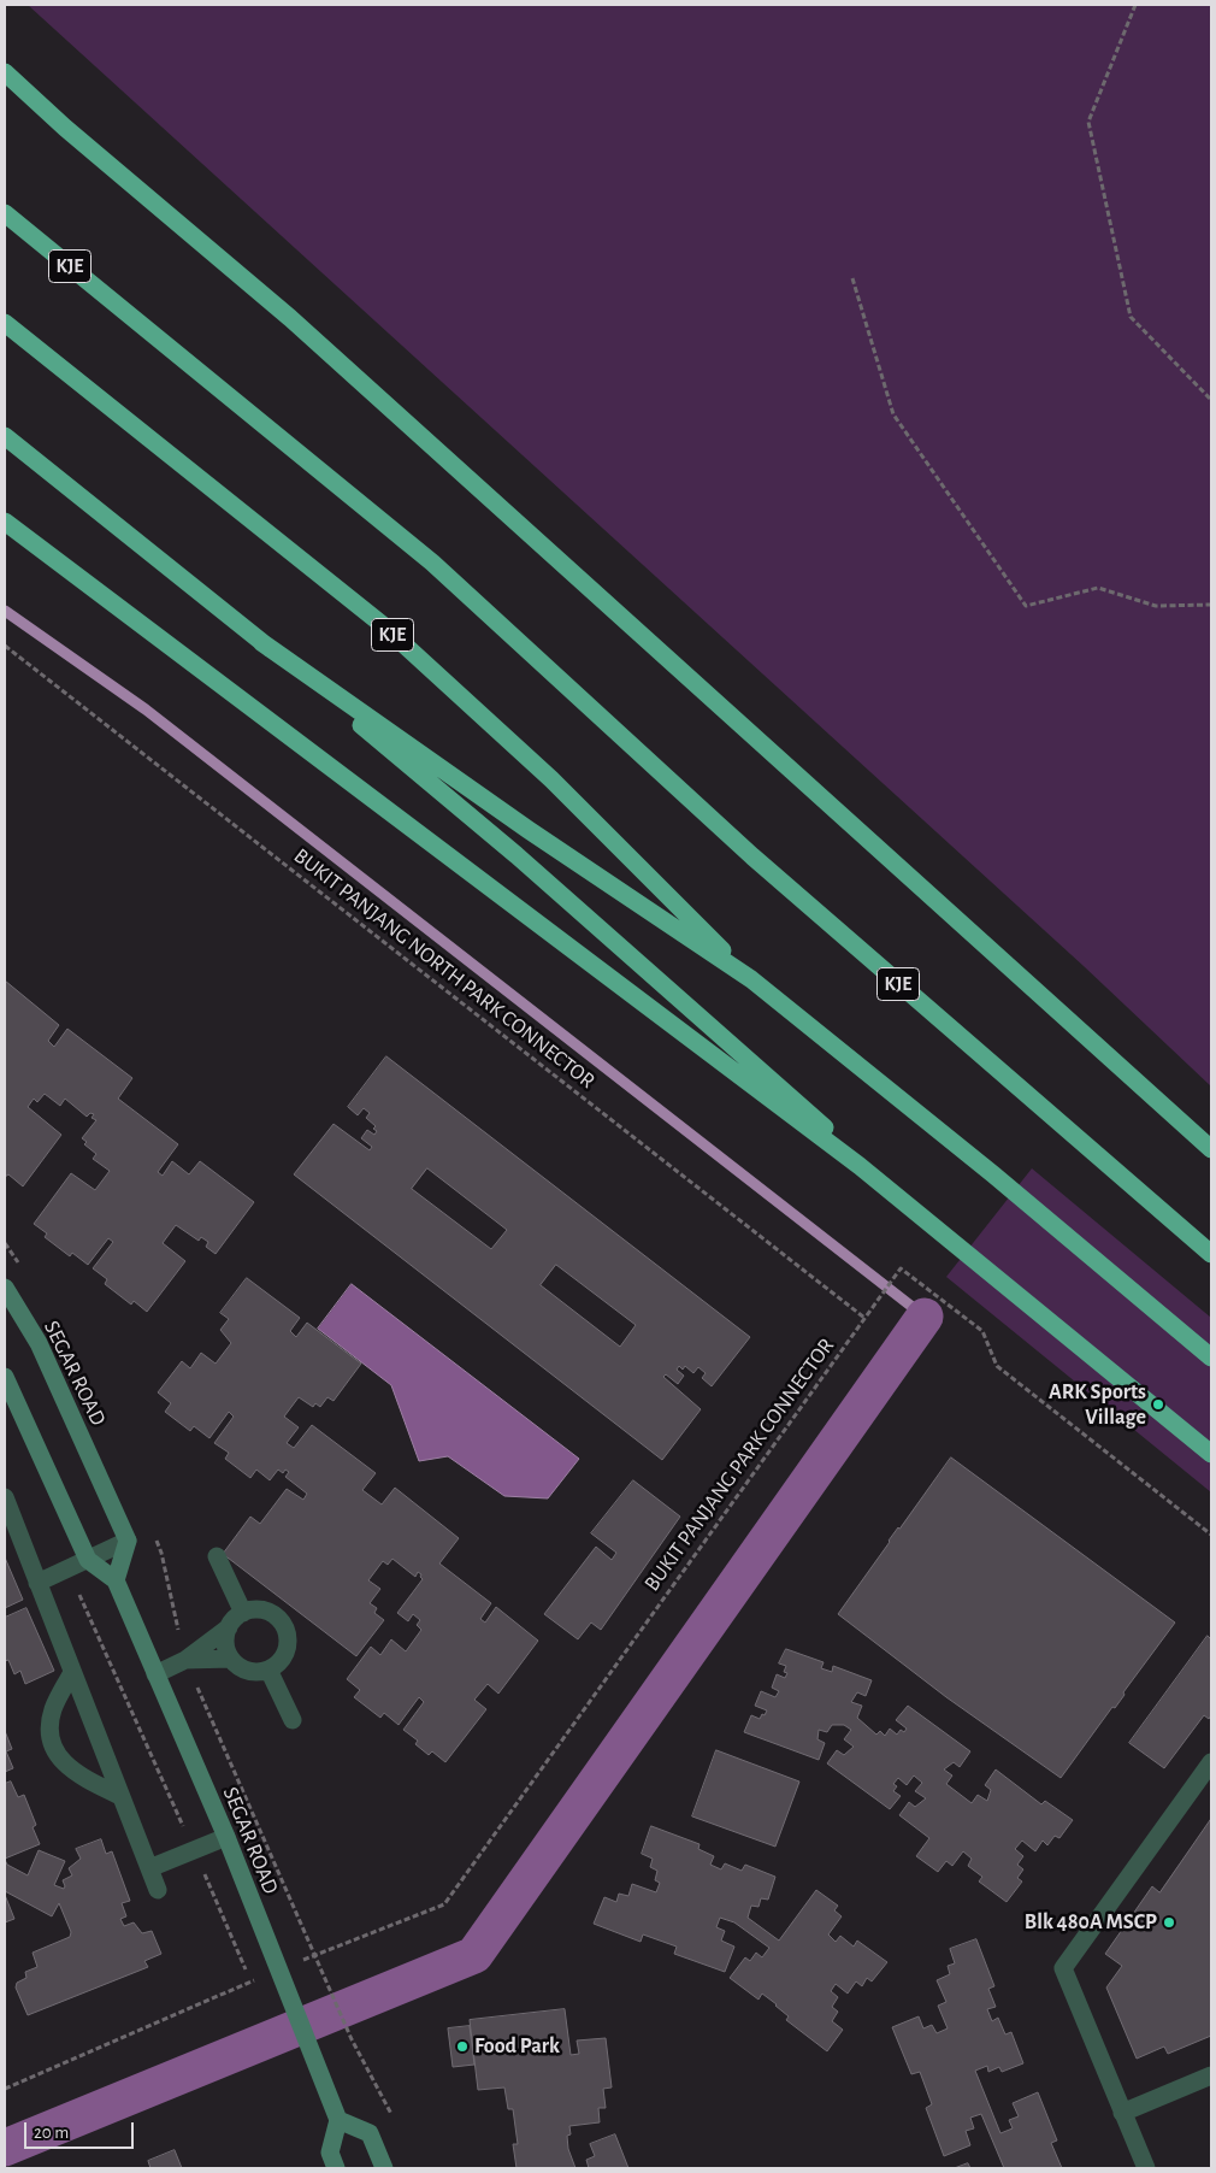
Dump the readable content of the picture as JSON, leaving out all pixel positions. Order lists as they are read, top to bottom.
{
  "streets": {
    "highway": ["KJE"],
    "street": ["SEGAR ROAD"],
    "path": ["BUKIT PANJANG NORTH PARK CONNECTOR", "BUKIT PANJANG PARK CONNECTOR"]
  },
  "crossings": [
    ["BUKIT PANJANG NORTH PARK CONNECTOR", "BUKIT PANJANG PARK CONNECTOR"]
  ],
  "places": ["ARK Sports Village", "Blk 480A MSCP", "Food Park"],
  "scale_bar": "20 m"
}
